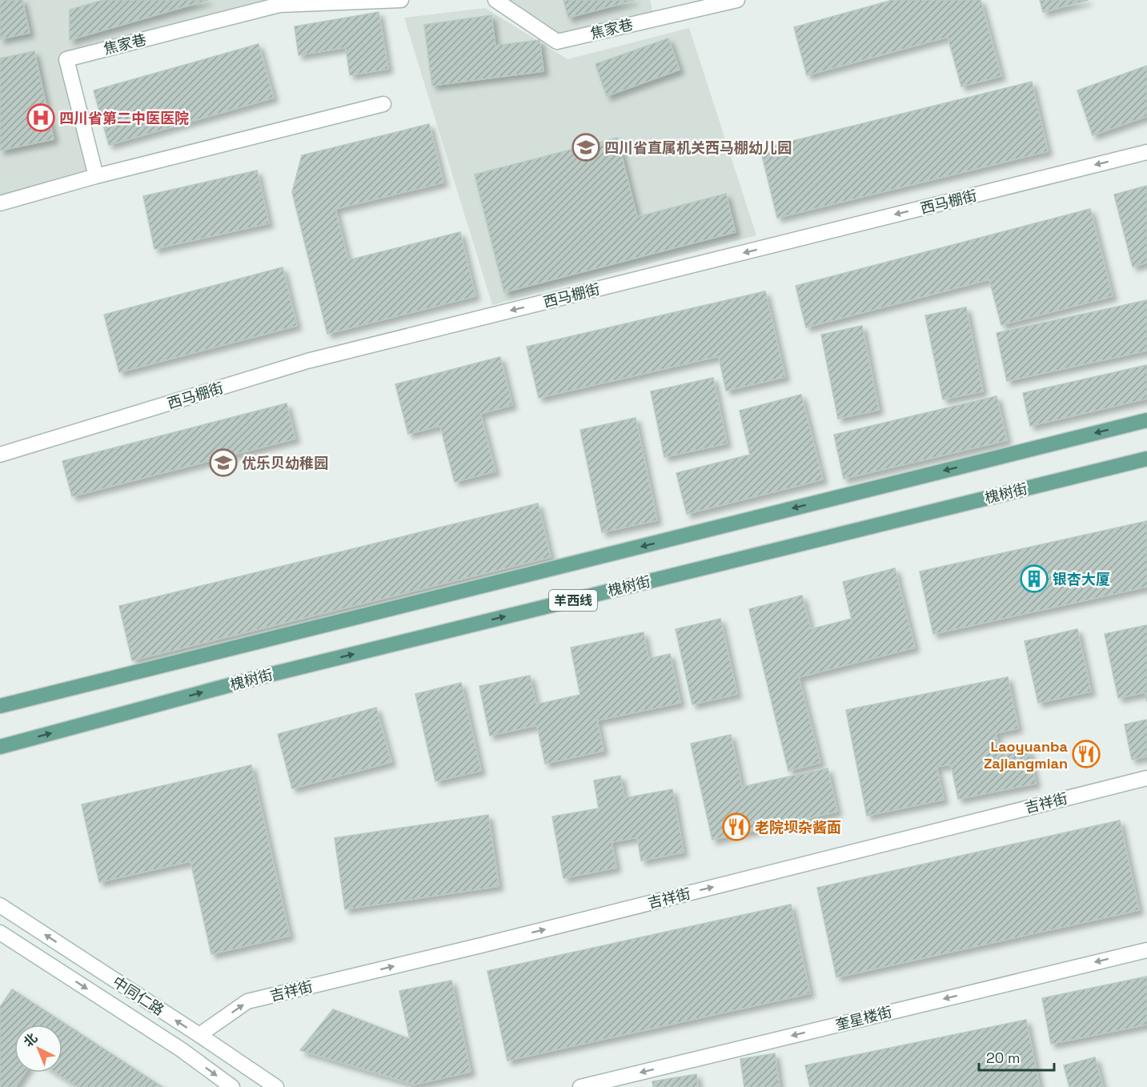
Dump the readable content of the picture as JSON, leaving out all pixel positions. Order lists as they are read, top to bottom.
{
  "streets": {
    "main road": ["槐树街", "羊西线"],
    "street": [
      "焦家巷",
      "西马棚街",
      "吉祥街",
      "中同仁路",
      "奎星楼街"
    ]
  },
  "crossings": [
    ["吉祥街", "中同仁路"]
  ],
  "one_way": ["西马棚街", "吉祥街", "奎星楼街"],
  "places": {
    "hospital": ["四川省第二中医医院"],
    "school or university": ["四川省直属机关西马棚幼儿园", "优乐贝幼稚园"],
    "building": ["银杏大厦"],
    "restaurant": ["Laoyuanba Zajiangmian", "老院坝杂酱面"]
  },
  "scale_bar": "20 m",
  "north": "top left"
}
